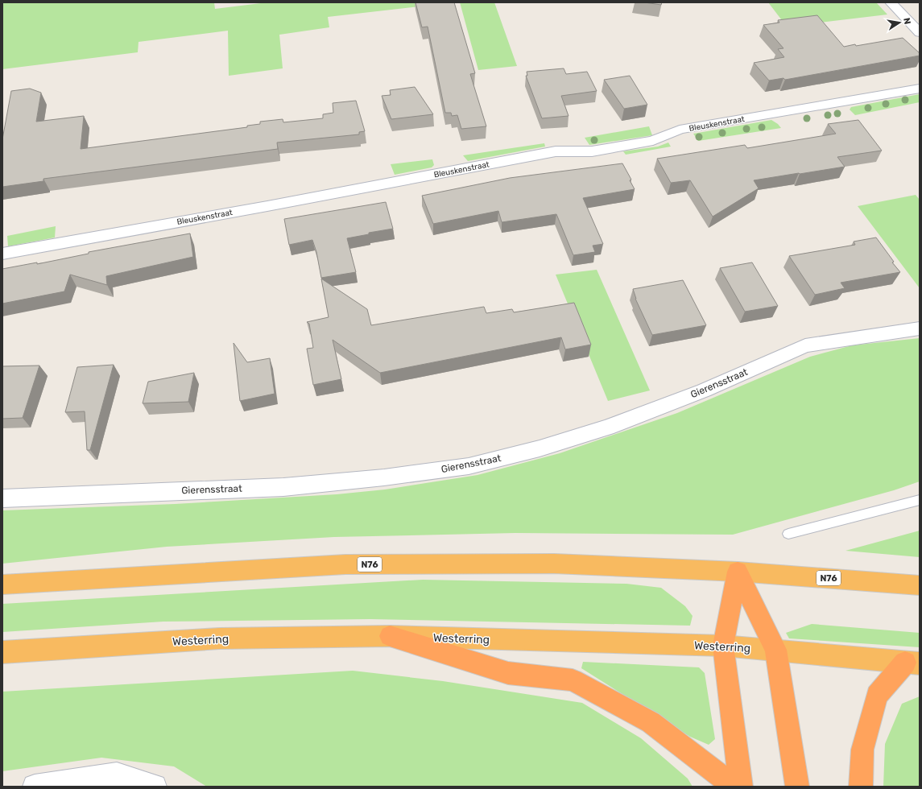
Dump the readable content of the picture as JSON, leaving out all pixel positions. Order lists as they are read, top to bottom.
{
  "streets": {
    "highway": ["N76", "Westerring"],
    "street": ["Bleuskenstraat", "Gierensstraat"]
  },
  "north": "right"
}
